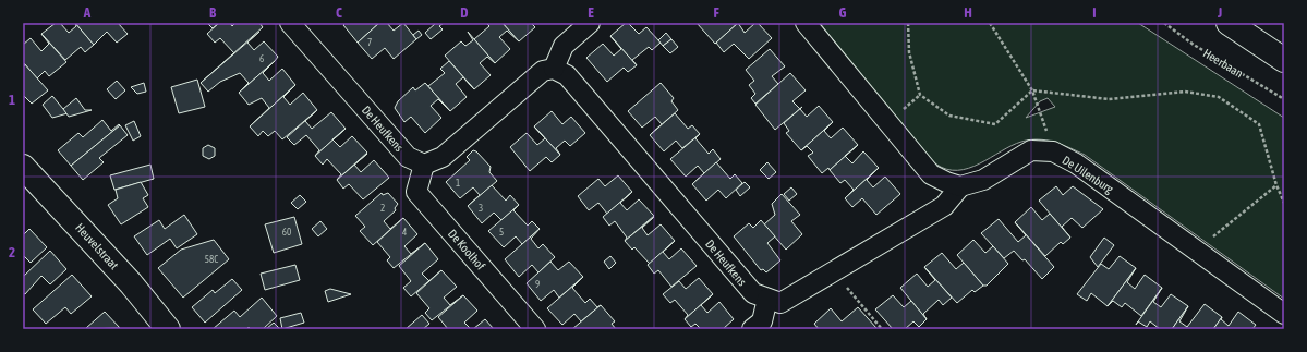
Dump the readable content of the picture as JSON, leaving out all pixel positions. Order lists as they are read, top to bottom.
{
  "streets": {
    "street": [
      "De Heufkens",
      "De Uilenburg",
      "Heuvelstraat",
      "De Koolhof"
    ],
    "path": ["Heerbaan"]
  },
  "crossings": [
    ["De Heufkens", "De Uilenburg"],
    ["De Heufkens", "De Koolhof"]
  ],
  "house_numbers": [
    "7",
    "6",
    "1",
    "2",
    "3",
    "60",
    "4",
    "5",
    "58C",
    "9"
  ],
  "grid": {
    "columns": [
      "A",
      "B",
      "C",
      "D",
      "E",
      "F",
      "G",
      "H",
      "I",
      "J"
    ],
    "rows": ["1", "2"]
  }
}
